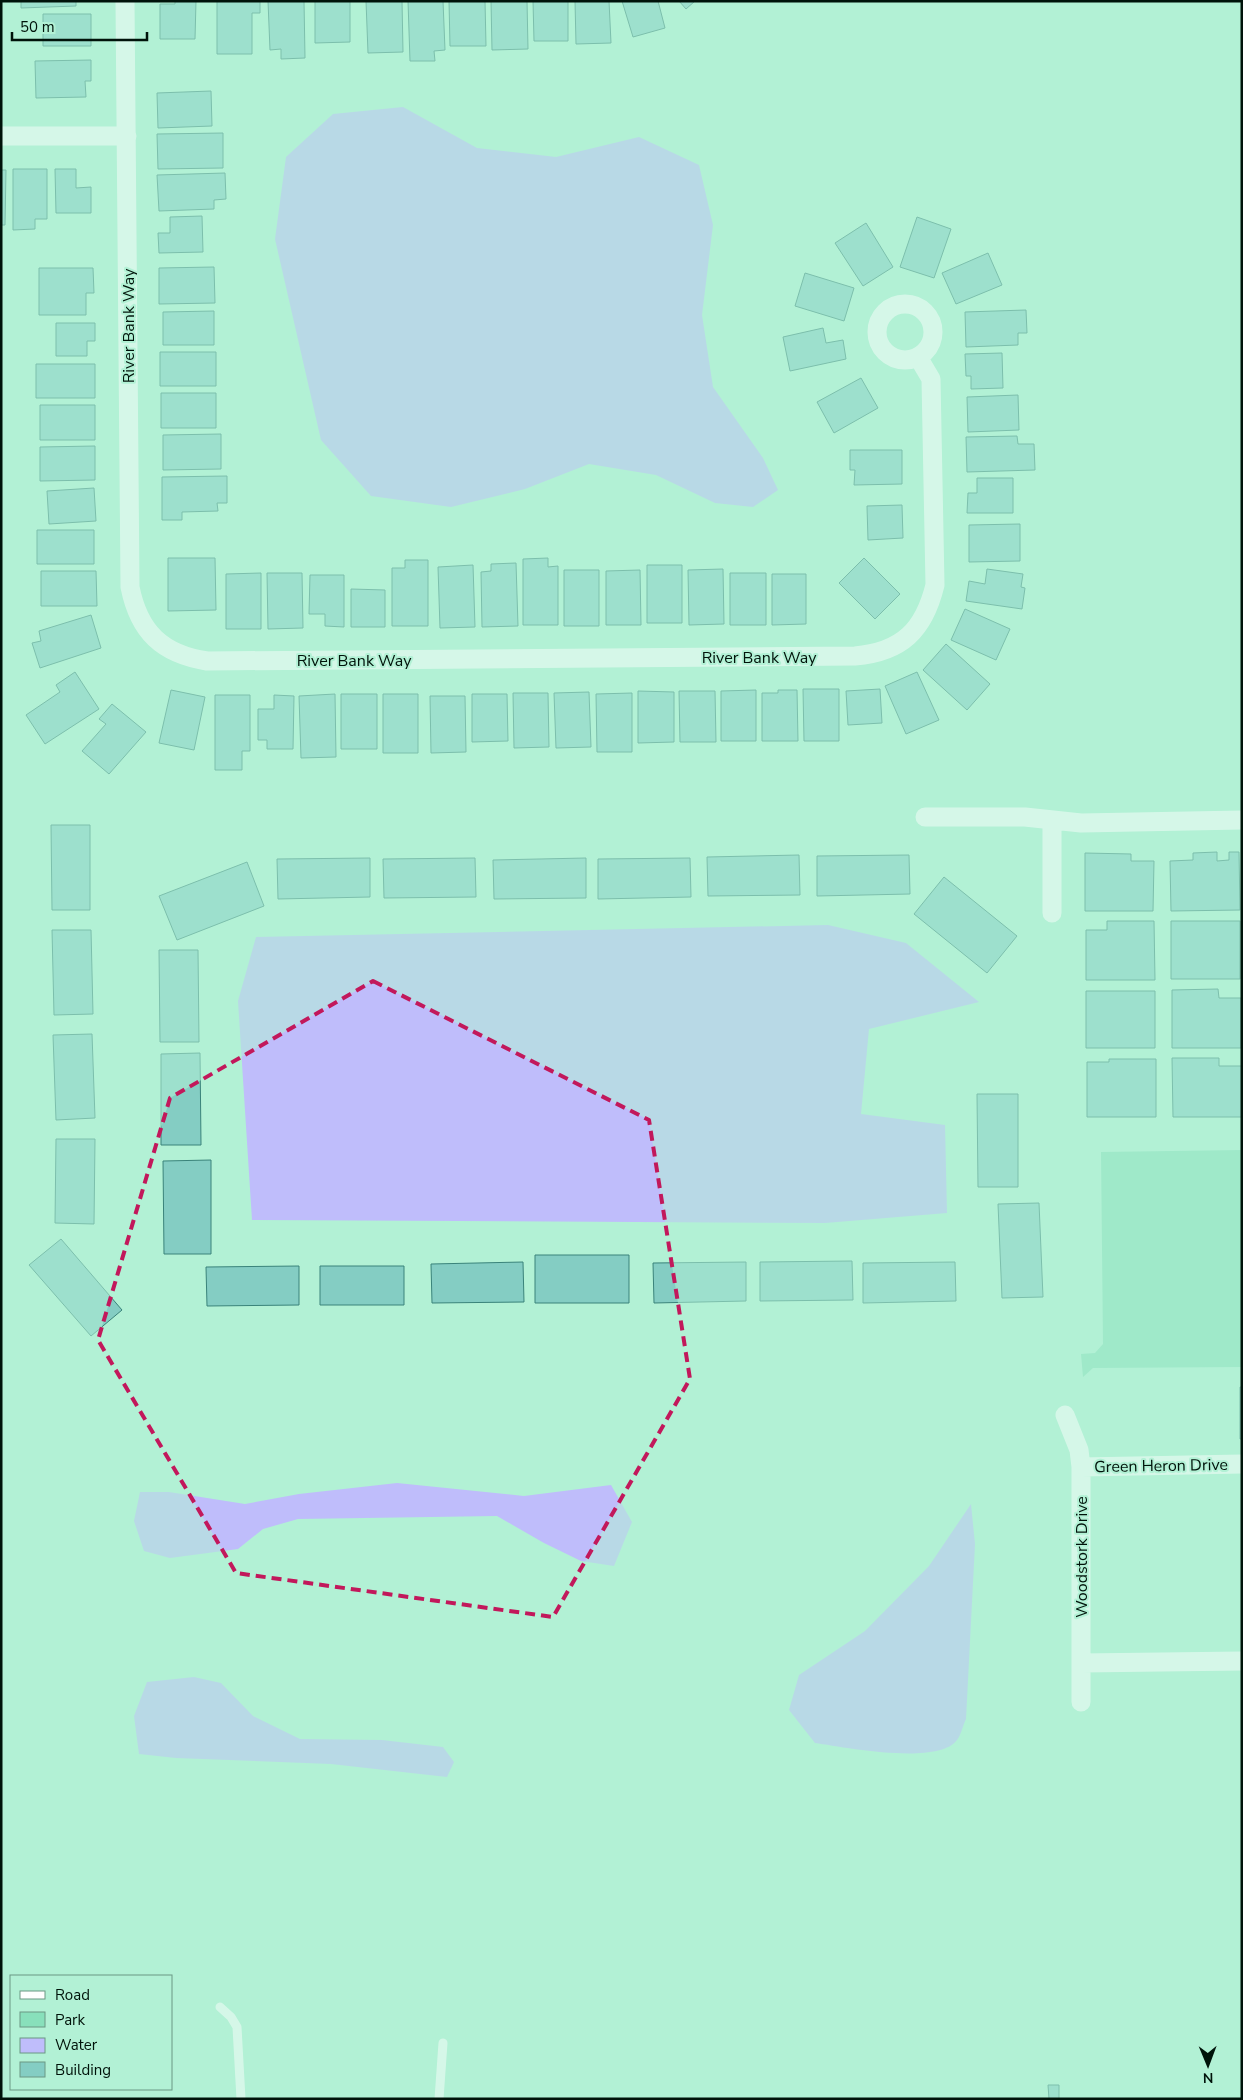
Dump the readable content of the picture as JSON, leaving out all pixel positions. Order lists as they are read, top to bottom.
{
  "streets": {
    "street": ["River Bank Way", "Green Heron Drive", "Woodstork Drive"]
  },
  "crossings": [
    ["Green Heron Drive", "Woodstork Drive"]
  ],
  "legend": [
    "Road",
    "Park",
    "Water",
    "Building"
  ],
  "scale_bar": "50 m",
  "north": "bottom"
}
